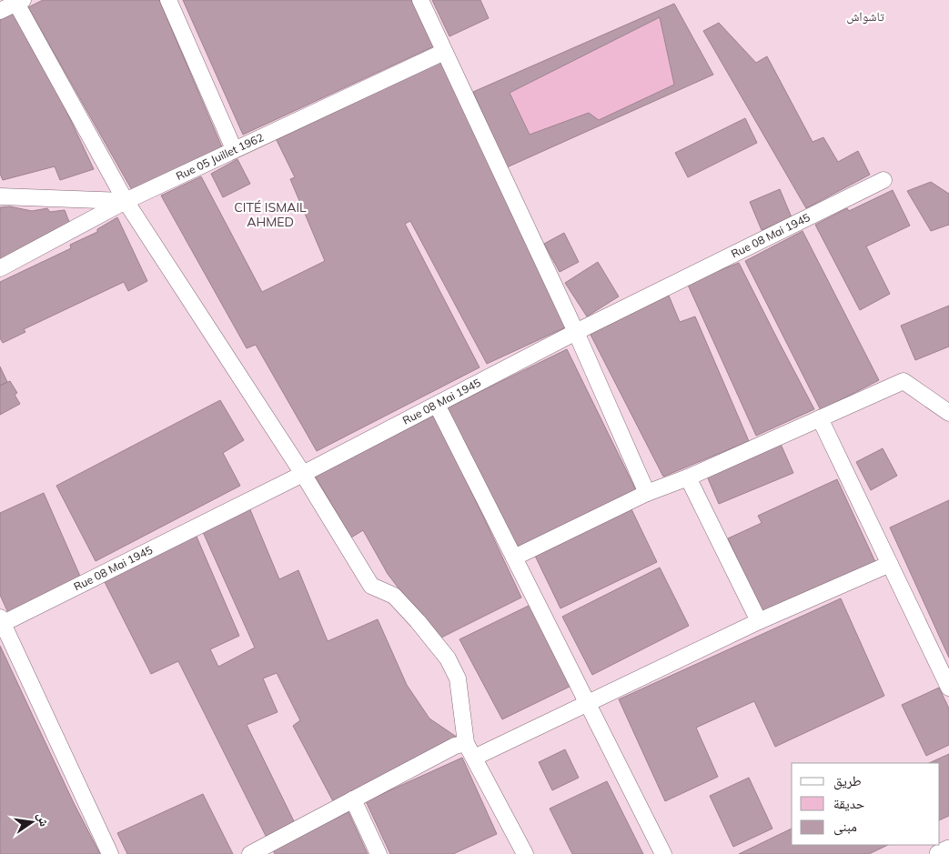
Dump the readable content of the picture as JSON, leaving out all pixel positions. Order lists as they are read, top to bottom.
{
  "streets": {
    "street": ["Rue 05 Juillet 1962", "Rue 08 Mai 1945"]
  },
  "districts": ["تاشواش", "CITÉ ISMAIL AHMED"],
  "legend": ["طريق", "حديقة", "مبنى"],
  "north": "right"
}
